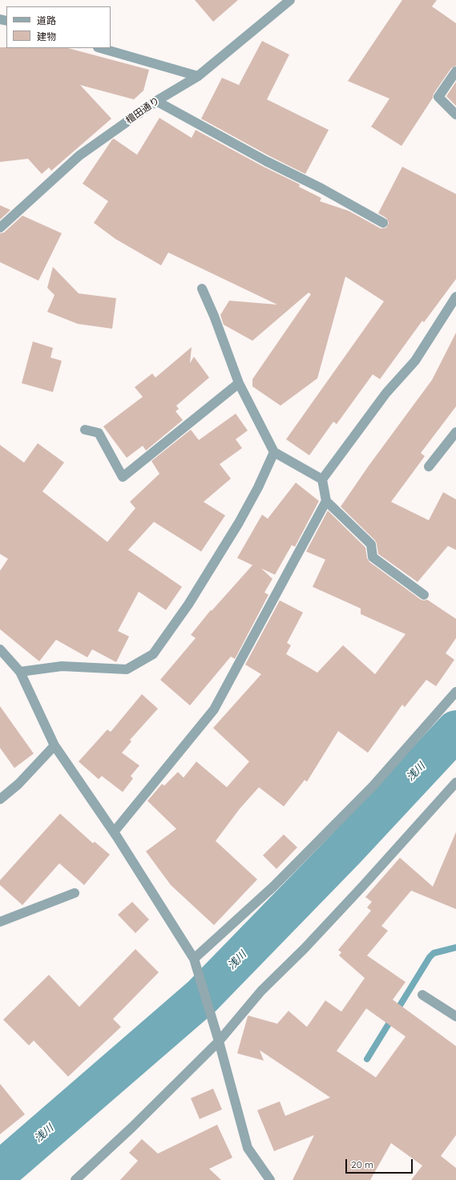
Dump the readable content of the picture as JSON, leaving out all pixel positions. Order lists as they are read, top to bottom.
{
  "streets": {
    "street": ["檀田通り"]
  },
  "water": ["浅川"],
  "legend": ["道路", "建物"],
  "scale_bar": "20 m"
}
